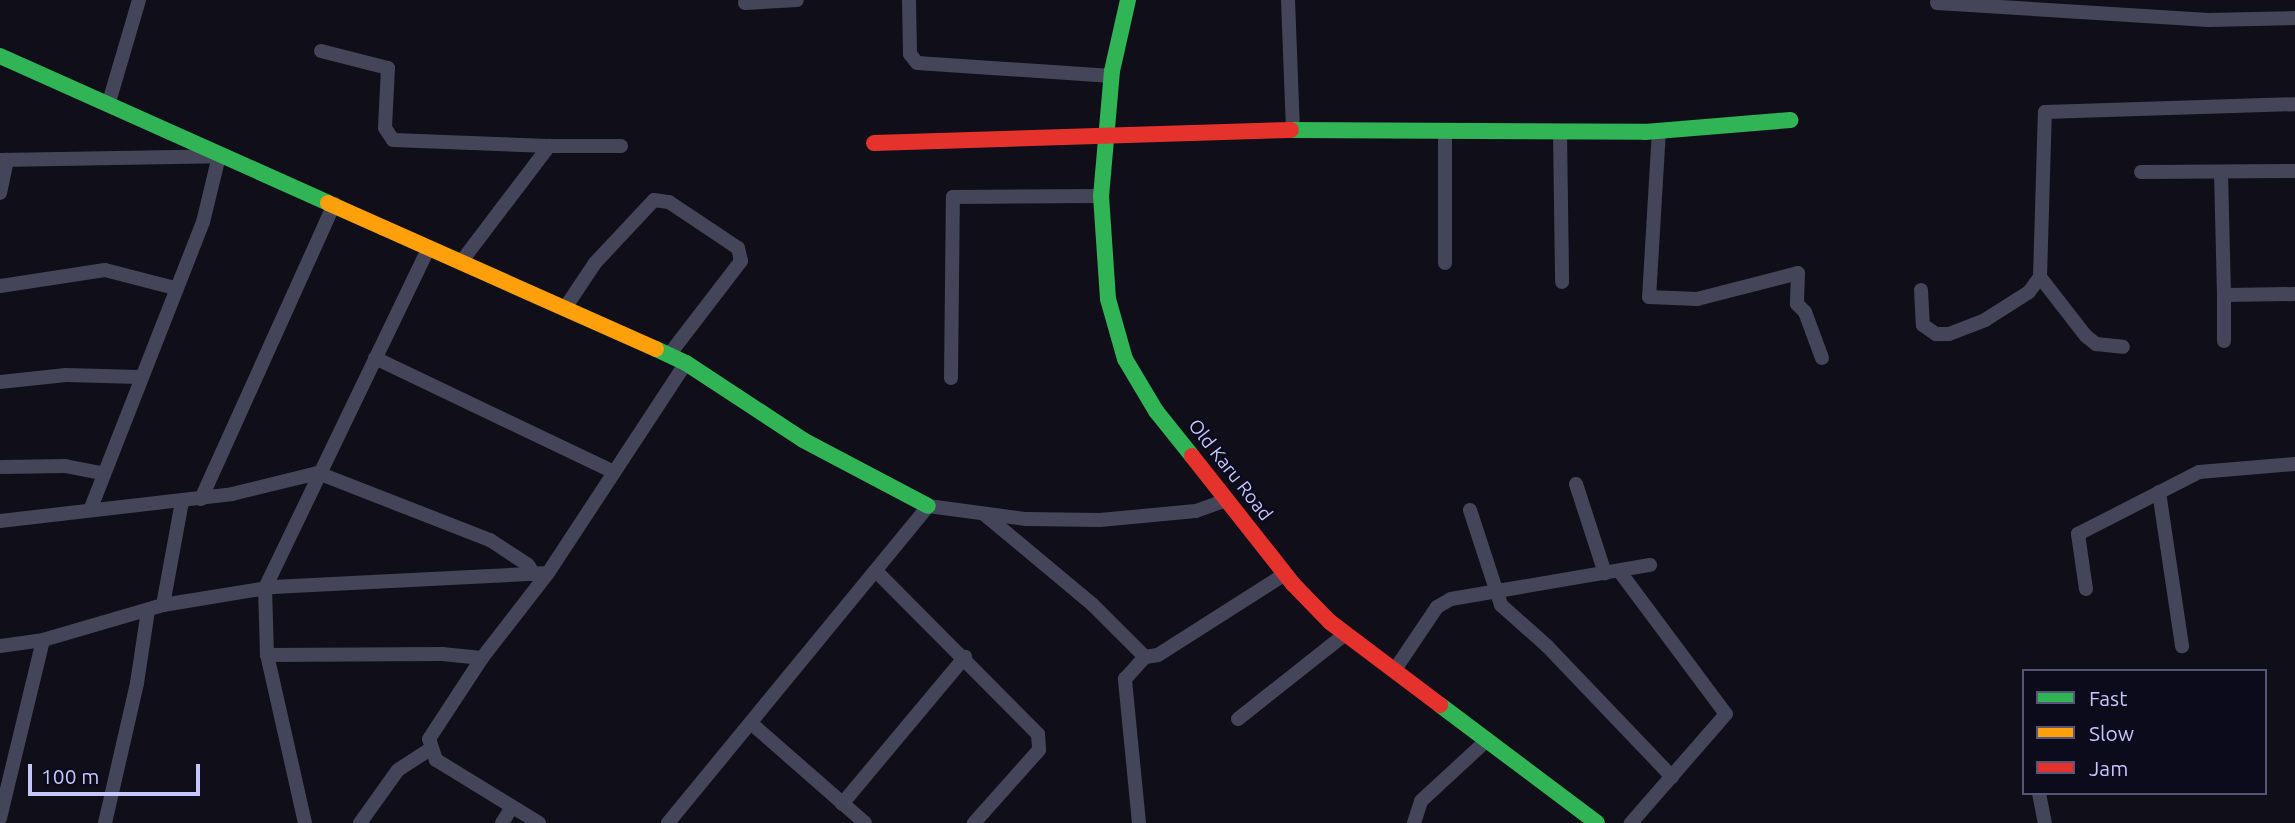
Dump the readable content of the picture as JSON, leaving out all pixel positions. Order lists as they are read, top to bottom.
{
  "streets": {
    "street": ["Old Karu Road"]
  },
  "legend": ["Fast", "Slow", "Jam"],
  "scale_bar": "100 m"
}
